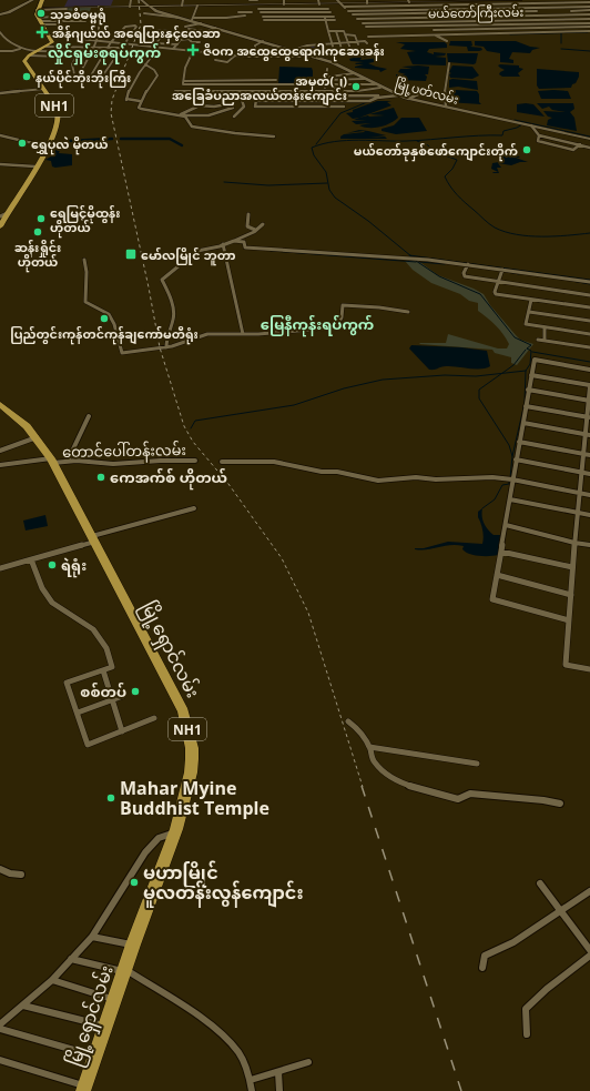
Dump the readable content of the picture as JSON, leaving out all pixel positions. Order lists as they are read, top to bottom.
{
  "streets": {
    "highway": ["NH1", "မြို့ရှောင်လမ်း"],
    "street": ["မယ်တော်ကြီးလမ်း", "မြို့ပတ်လမ်း", "တောင်ပေါ်တန်းလမ်း"]
  },
  "crossings": [
    ["တောင်ပေါ်တန်းလမ်း", "မြို့ရှောင်လမ်း"]
  ],
  "districts": ["လှိုင်ရှမ်းစုရပ်ကွက်", "မြေနီကုန်းရပ်ကွက်"],
  "places": {
    "other": [
      "သုခစံဓမ္မရုံ",
      "နယ်ပိုင်ဘိုးဘိုးကြီး",
      "အမှတ်(၂) အခြေခံပညာအလယ်တန်းကျောင်း",
      "ရွှေပုလဲ မိုတယ်",
      "မယ်တော်ခုနှစ်ဖော်ကျောင်းတိုက်",
      "ရွှေမြင့်မိုထွန်း ဟိုတယ်",
      "ဆန်းရှိုင်း ဟိုတယ်",
      "ပြည်တွင်းကုန်တင်ကုန်ချကော်မတီရုံး",
      "ကေအက်စ် ဟိုတယ်",
      "ရဲရုံး",
      "စစ်တပ်",
      "Mahar Myine Buddhist Temple",
      "မဟာမြိုင် မူလတန်းလွန်ကျောင်း"
    ],
    "health": ["အိန်ဂျယ်လ် အရေပြားနှင့်လေဆာ", "ဇိဝက အထွေထွေရောဂါကုဆေးခန်း"],
    "transit": ["မော်လမြိုင် ဘူတာ"]
  }
}
